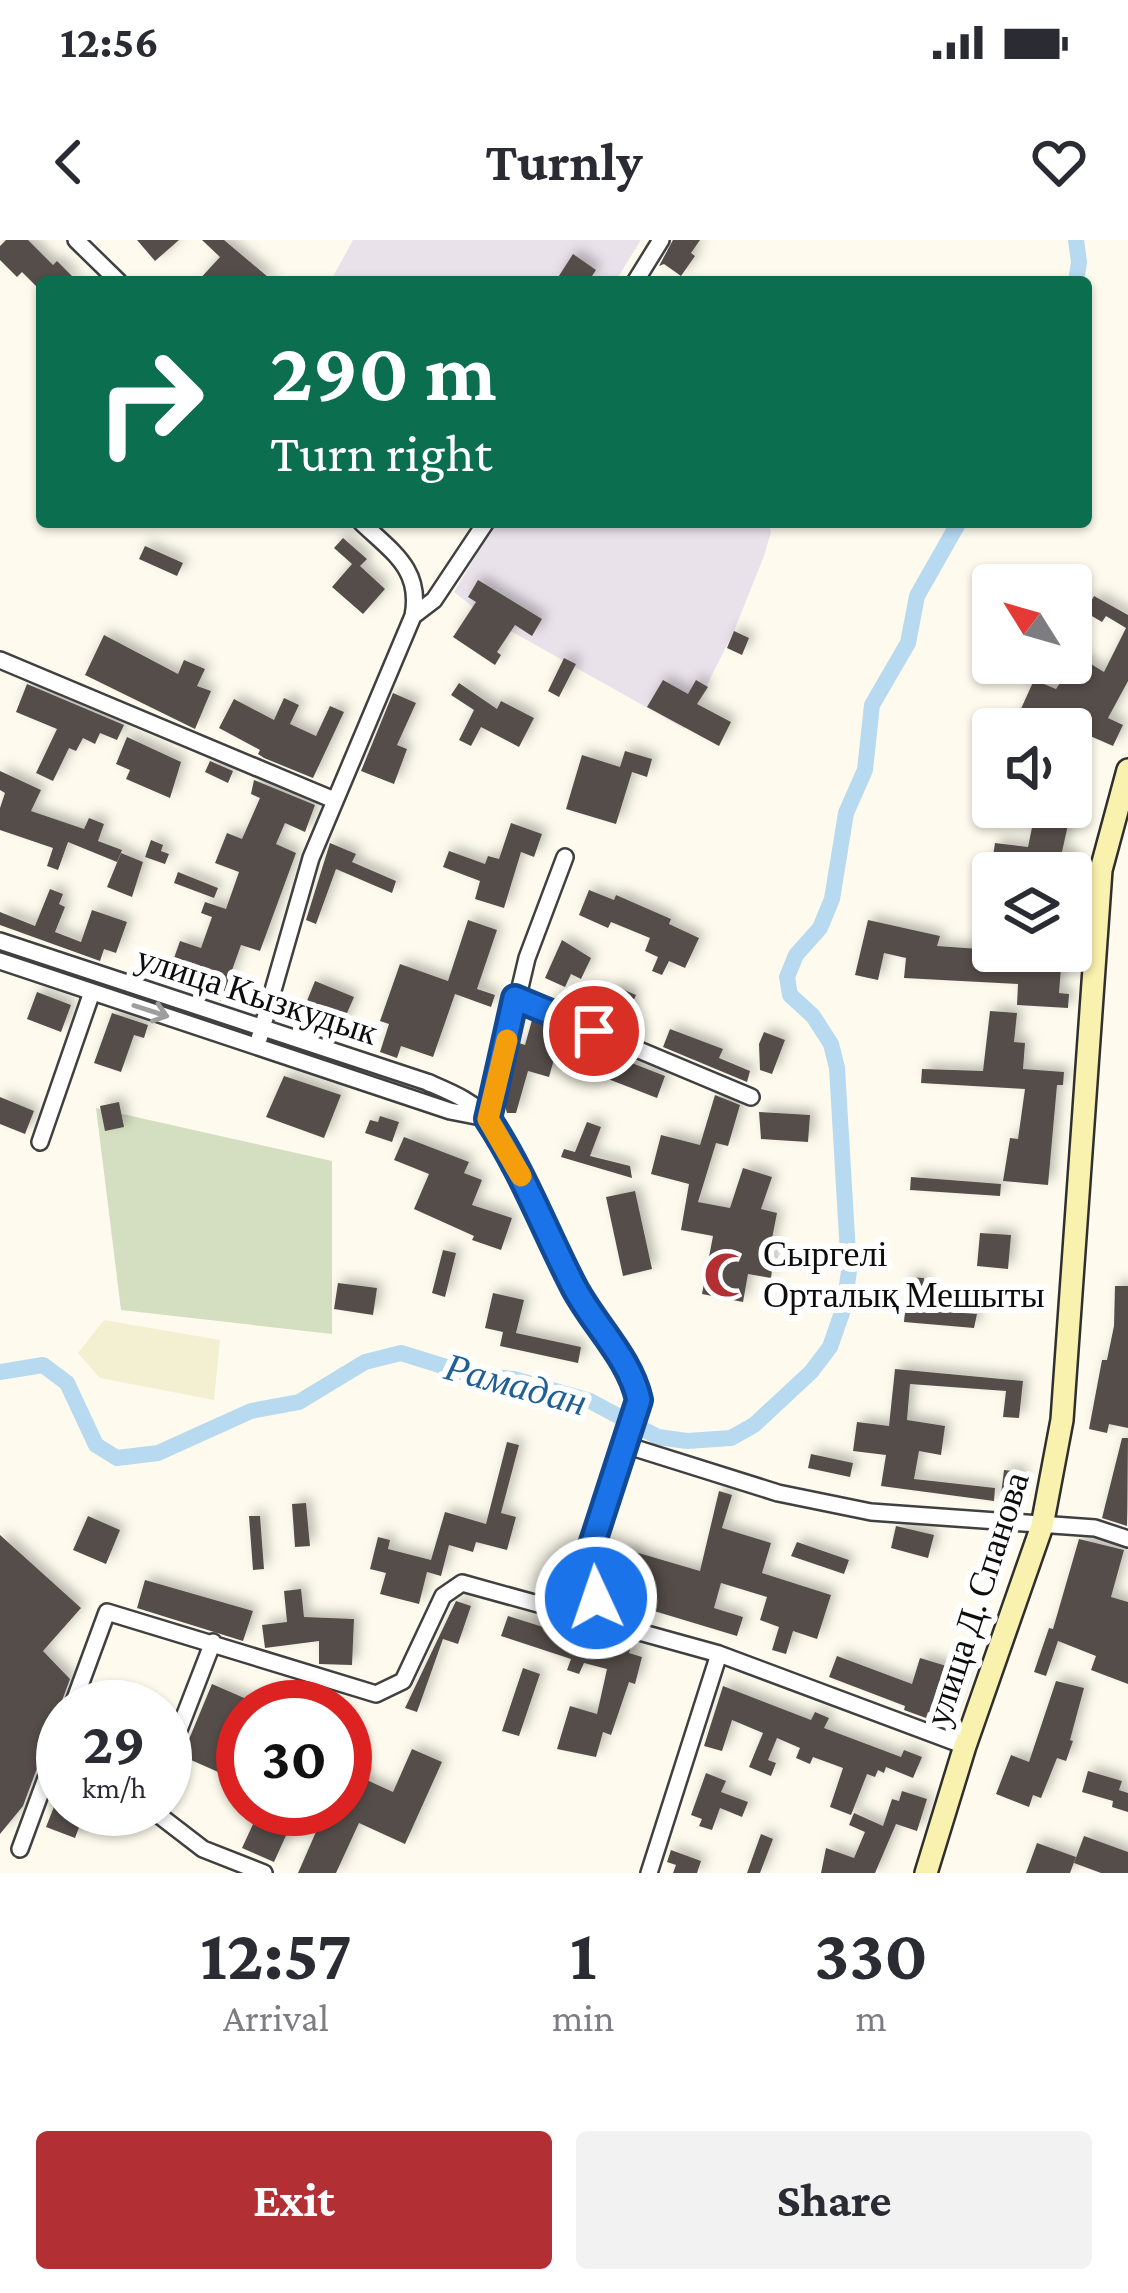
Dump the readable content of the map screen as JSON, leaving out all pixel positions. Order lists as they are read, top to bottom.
{
  "streets": {
    "main road": ["улица Д. Спанова"],
    "street": ["улица Кызкудык"]
  },
  "water": ["Рамадан"],
  "places": {
    "mosque": ["Сыргелі Орталық Мешыты"]
  },
  "north": "top left",
  "page": {
    "status": "12:56",
    "header": "Turnly",
    "turn": ["290 m", "Turn right"],
    "speed": "29 km/h",
    "limit": "30",
    "eta": [
      "12:57",
      "Arrival",
      "1",
      "min",
      "330",
      "m"
    ],
    "buttons": ["Exit", "Share"]
  }
}
